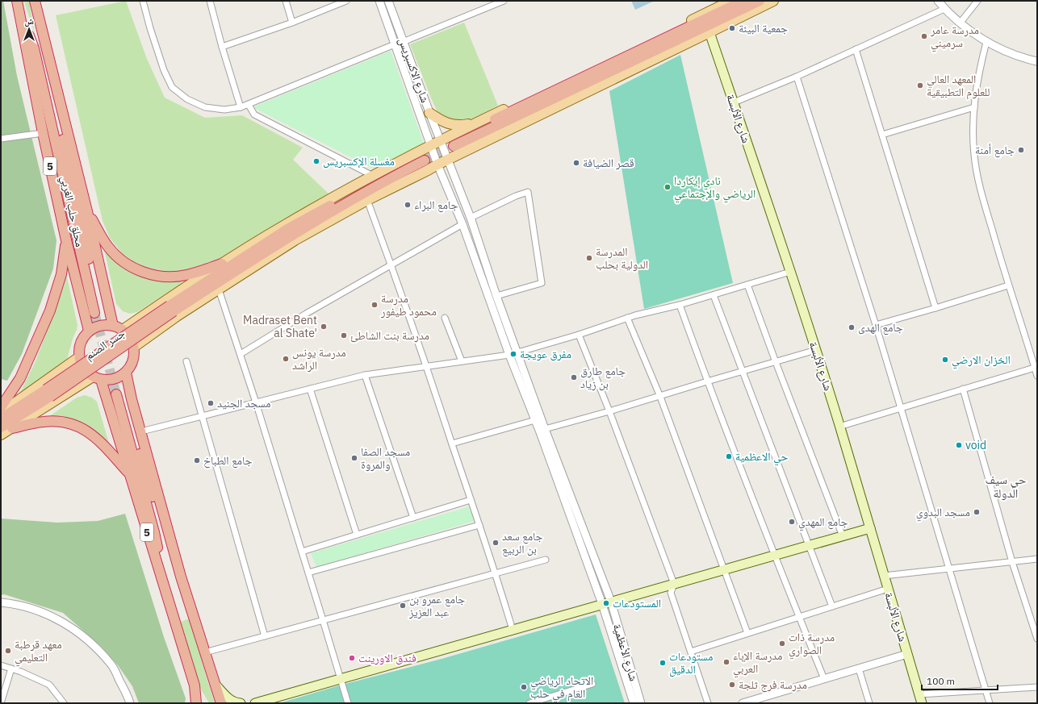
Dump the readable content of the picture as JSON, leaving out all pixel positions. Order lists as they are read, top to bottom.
{
  "streets": {
    "highway": ["5", "محلق حلب الغربي", "جسر الصنم"],
    "main road": ["شارع الألبسة"],
    "street": ["شارع الاكسبريس", "شارع الأعظمية"]
  },
  "crossings": [
    ["شارع الاكسبريس", "شارع الأعظمية"],
    ["5", "محلق حلب الغربي"]
  ],
  "districts": ["حي سيف الدولة"],
  "places": [
    "جمعية البيئة",
    "مدرسة عامر سرميني",
    "المعهد العالي للعلوم التطبيقية",
    "جامع أمنة",
    "مغسلة الإكسبريس",
    "قصر الضيافة",
    "نادي إيكاردا الرياضي والإجتماعي",
    "جامع البراء",
    "المدرسة الدولية بحلب",
    "مدرسة محمود طيفور",
    "Madraset Bent al Shate'",
    "جامع الهدى",
    "مدرسة بنت الشاطئ",
    "مفرق عويجة",
    "مدرسة يونس الراشد",
    "الخزان الارضي",
    "جامع طارق بن زياد",
    "مسجد الجنيد",
    "void",
    "حي الاعظمية",
    "مسجد الصفا والمروة",
    "جامع الطباخ",
    "مسجد البدوي",
    "جامع المهدي",
    "جامع سعد بن الربيع",
    "المستودعات",
    "جامع عمرو بن عبد العزيز",
    "مدرسة ذات الصواري",
    "معهد قرطبة التعليمي",
    "فندق الاورينت",
    "مدرسة الإباء العربي",
    "مستودعات الدقيق",
    "مدرسة فرج ثلجة",
    "الاتحاد الرياضي العام في حلب"
  ],
  "scale_bar": "100 m",
  "north": "top"
}
